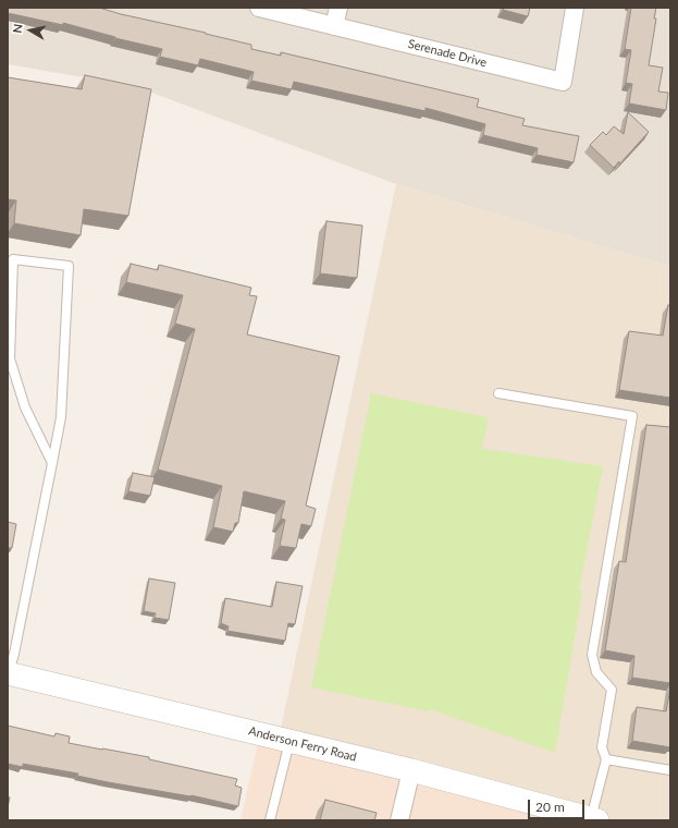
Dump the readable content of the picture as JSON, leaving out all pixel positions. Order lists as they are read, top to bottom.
{
  "streets": {
    "street": ["Serenade Drive", "Anderson Ferry Road"]
  },
  "scale_bar": "20 m",
  "north": "left"
}
